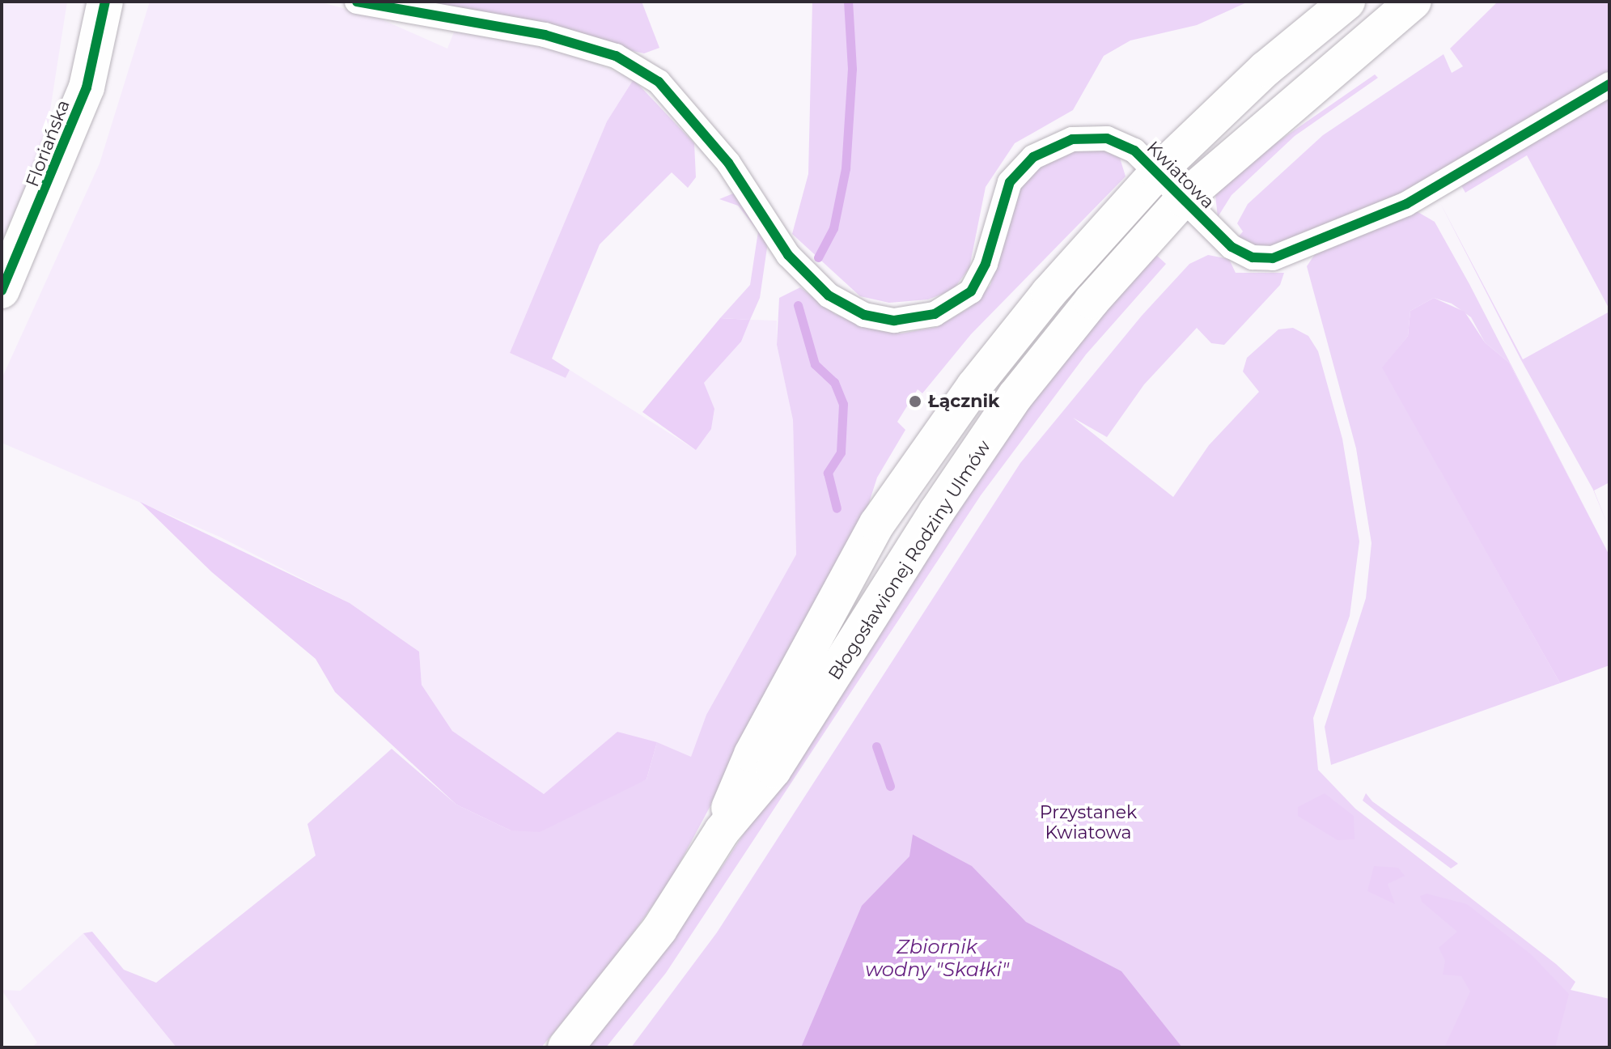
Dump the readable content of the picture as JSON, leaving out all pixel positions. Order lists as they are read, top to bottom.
{
  "streets": {
    "main road": ["Floriańska", "Błogosławionej Rodziny Ulmów"],
    "street": ["Kwiatowa"]
  },
  "crossings": [
    ["Kwiatowa", "Błogosławionej Rodziny Ulmów"]
  ],
  "water": ["Zbiornik wodny \"Skałki\""],
  "parks": ["Przystanek Kwiatowa"],
  "places": ["Łącznik"]
}
